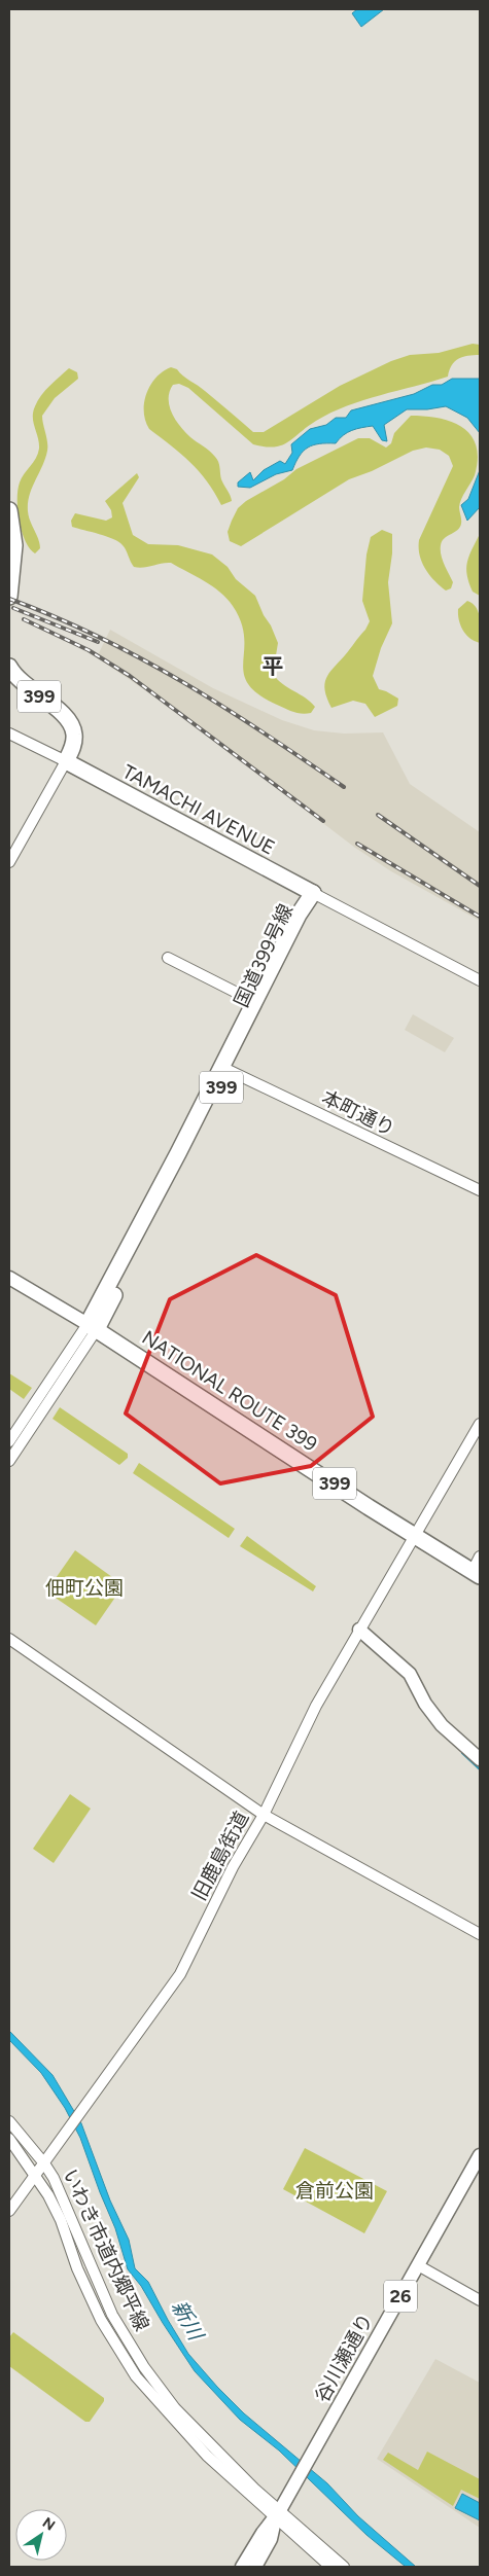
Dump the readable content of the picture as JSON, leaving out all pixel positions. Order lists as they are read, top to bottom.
{
  "streets": {
    "highway": [
      "399",
      "TAMACHI AVENUE",
      "国道399号線",
      "NATIONAL ROUTE 399"
    ],
    "main road": ["26", "谷川瀬通り"],
    "street": ["本町通り", "旧鹿島街道", "いわき市道内郷平線"]
  },
  "crossings": [
    ["399", "TAMACHI AVENUE"],
    ["TAMACHI AVENUE", "国道399号線"],
    ["国道399号線", "本町通り"],
    ["国道399号線", "NATIONAL ROUTE 399"],
    ["NATIONAL ROUTE 399", "旧鹿島街道"],
    ["旧鹿島街道", "いわき市道内郷平線"],
    ["いわき市道内郷平線", "26"],
    ["いわき市道内郷平線", "谷川瀬通り"],
    ["26", "谷川瀬通り"]
  ],
  "districts": ["平"],
  "water": ["新川"],
  "parks": ["佃町公園", "倉前公園"],
  "north": "top right"
}
